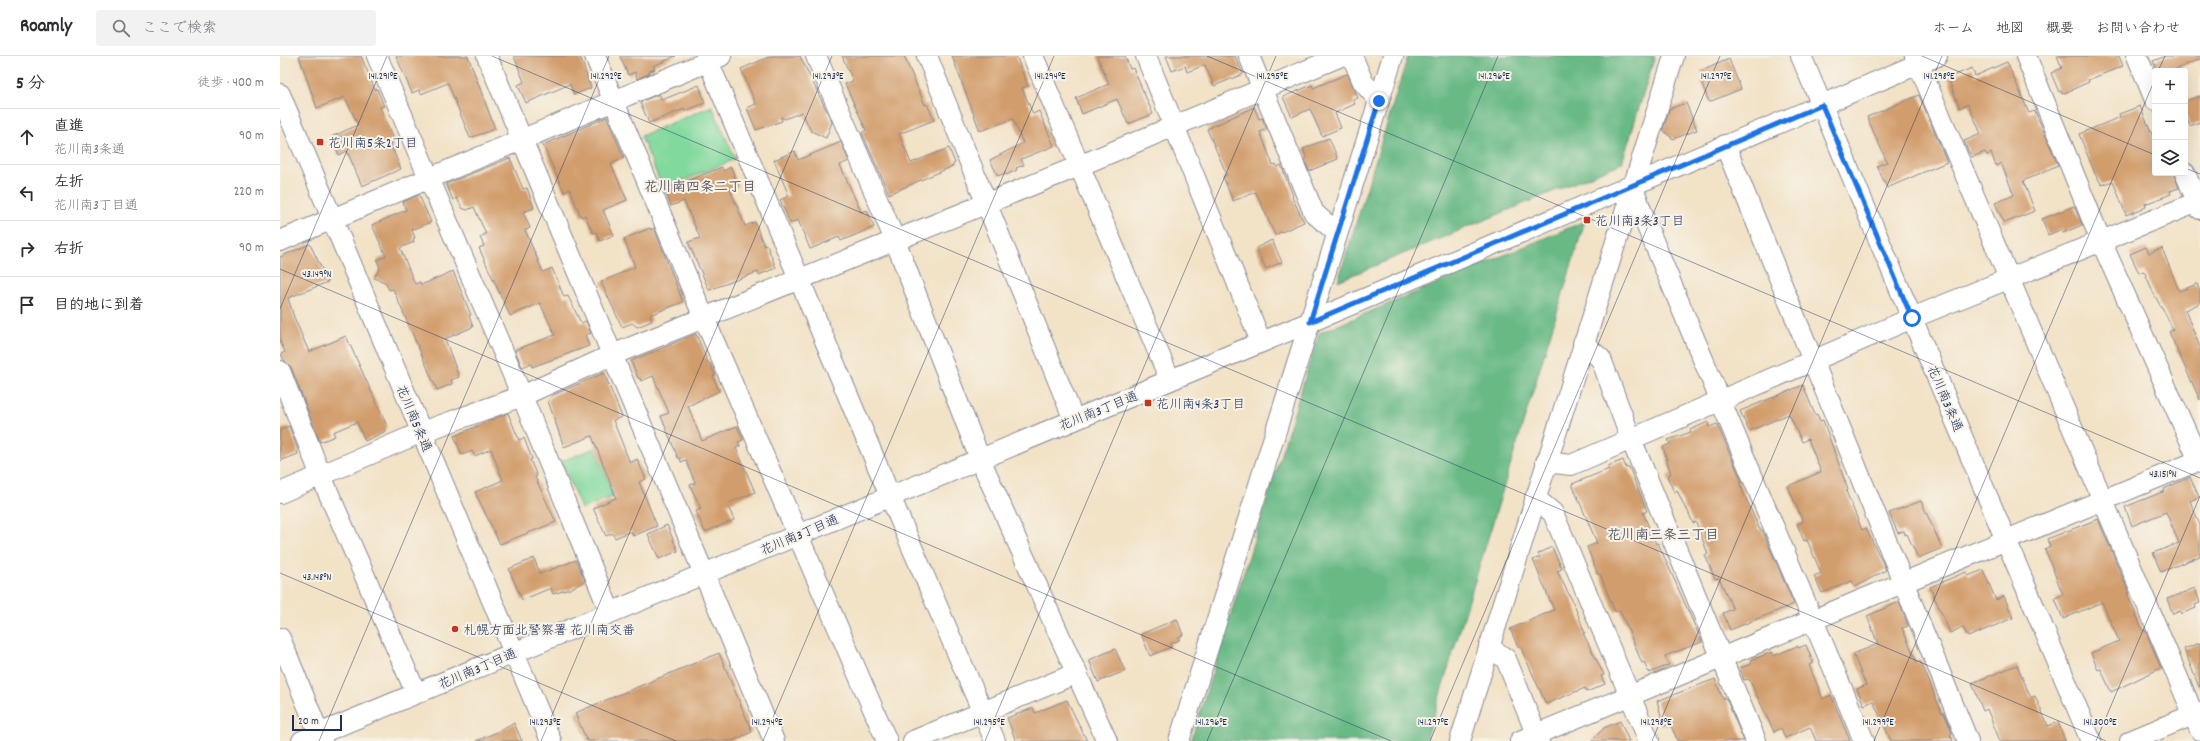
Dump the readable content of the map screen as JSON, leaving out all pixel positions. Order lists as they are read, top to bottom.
{
  "streets": {
    "street": ["花川南3条通", "花川南3丁目通", "花川南5条通"]
  },
  "crossings": [
    ["花川南3条通", "花川南3丁目通"],
    ["花川南3丁目通", "花川南5条通"]
  ],
  "districts": ["花川南四条二丁目", "花川南三条三丁目"],
  "places": {
    "transit": ["花川南5条2丁目", "花川南3条3丁目", "花川南4条3丁目"],
    "other": ["札幌方面北警察署 花川南交番"]
  },
  "scale_bar": "20 m",
  "page": {
    "header": "Roamly",
    "search": "ここで検索",
    "nav": [
      "ホーム",
      "地図",
      "概要",
      "お問い合わせ"
    ],
    "heading": ["5 分", "徒歩 · 400 m"],
    "map_buttons": ["+", "−"],
    "list": [
      ["直進", "花川南3条通", "90 m"],
      ["左折", "花川南3丁目通", "220 m"],
      ["右折", "90 m"],
      "目的地に到着"
    ],
    "scale": "20 m"
  },
  "coordinates": [
    "141.291°E",
    "141.292°E",
    "141.293°E",
    "141.294°E",
    "141.295°E",
    "141.296°E",
    "141.297°E",
    "141.298°E",
    "43.149°N",
    "43.151°N",
    "43.148°N",
    "141.299°E",
    "141.300°E"
  ]
}
